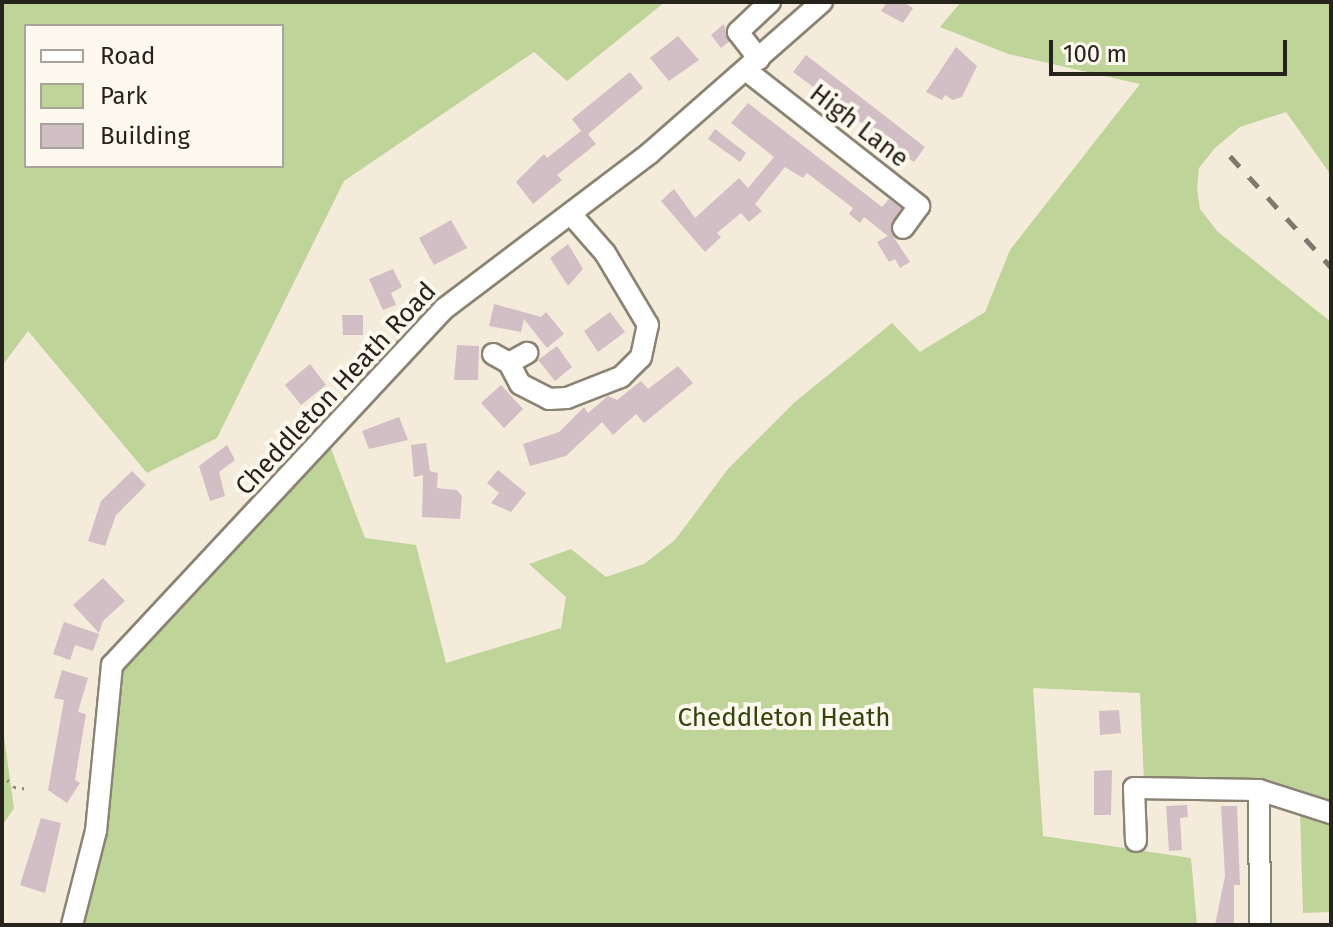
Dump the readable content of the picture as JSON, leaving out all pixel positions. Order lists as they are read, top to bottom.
{
  "streets": {
    "street": ["High Lane", "Cheddleton Heath Road"]
  },
  "crossings": [
    ["High Lane", "Cheddleton Heath Road"]
  ],
  "parks": ["Cheddleton Heath"],
  "legend": ["Road", "Park", "Building"],
  "scale_bar": "100 m"
}
